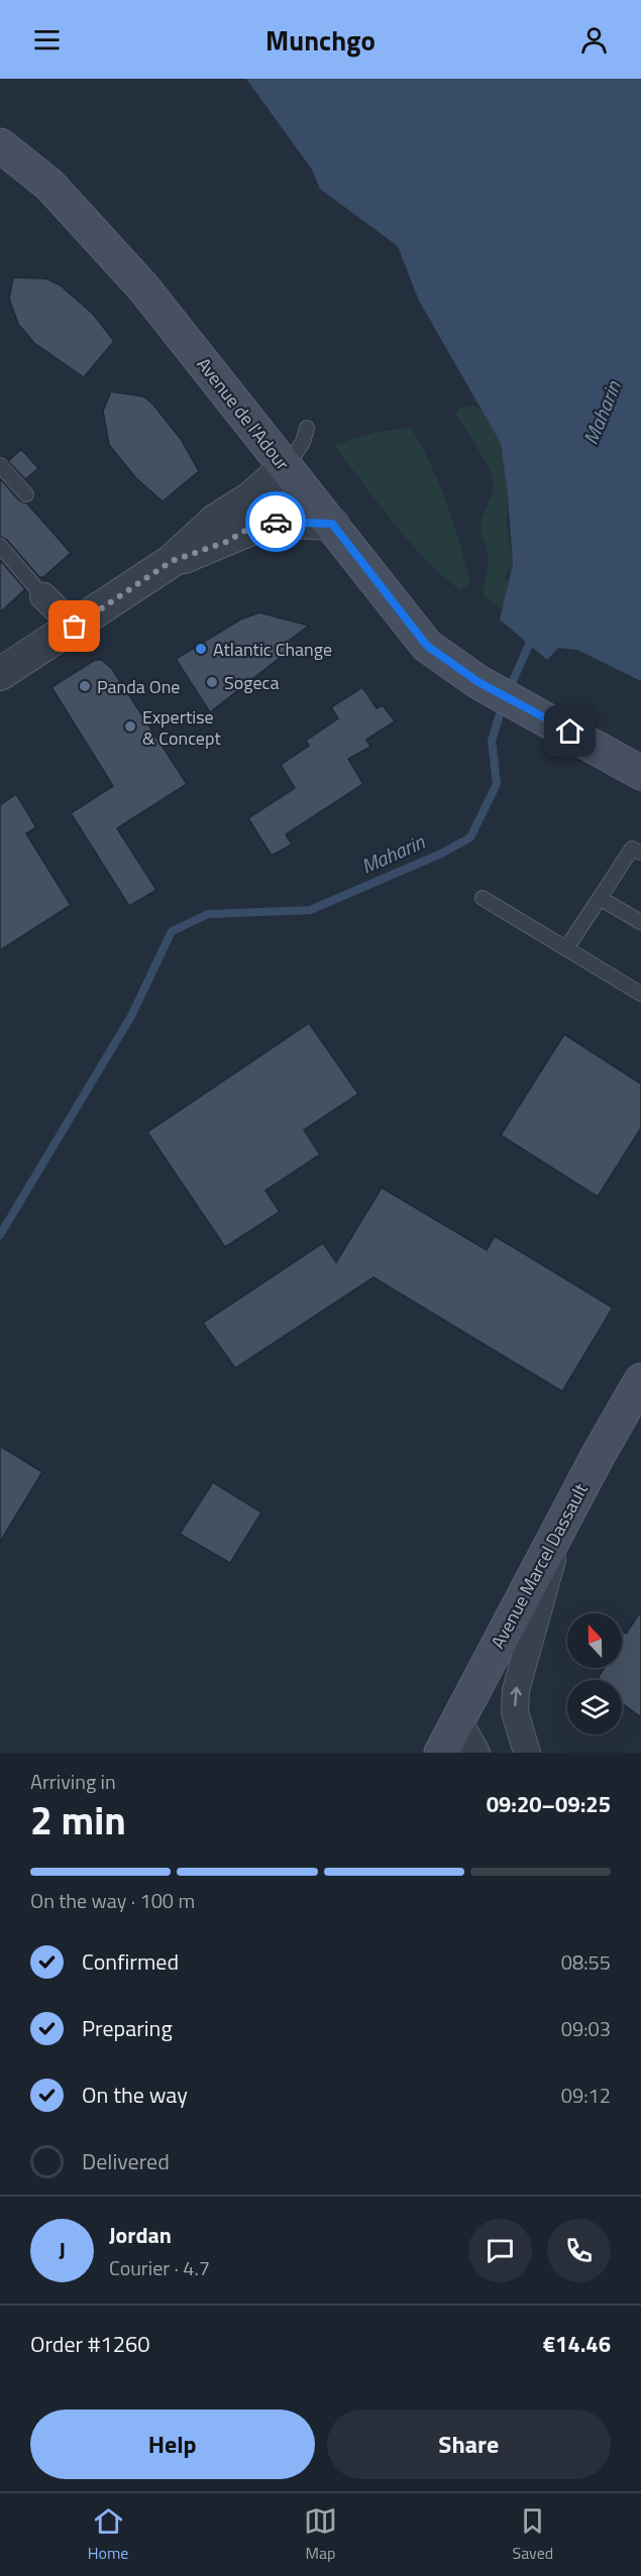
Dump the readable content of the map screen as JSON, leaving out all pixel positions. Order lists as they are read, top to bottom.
{
  "streets": {
    "main road": ["Avenue de l'Adour", "Avenue Marcel Dassault"]
  },
  "water": ["Maharin"],
  "places": [
    "Atlantic Change",
    "Sogeca",
    "Panda One",
    "Expertise & Concept"
  ],
  "north": "top",
  "page": {
    "header": "Munchgo",
    "heading": ["2 min", "Arriving in", "09:20–09:25"],
    "panel": [
      "Jordan",
      "Courier · 4.7",
      "Order #1260",
      "€14.46"
    ],
    "bar": "On the way · 100 m",
    "list": [
      ["Confirmed", "08:55"],
      ["Preparing", "09:03"],
      ["On the way", "09:12"],
      "Delivered"
    ],
    "round": "J",
    "buttons": ["Help", "Share"],
    "tabs": ["Home", "Map", "Saved"]
  }
}
